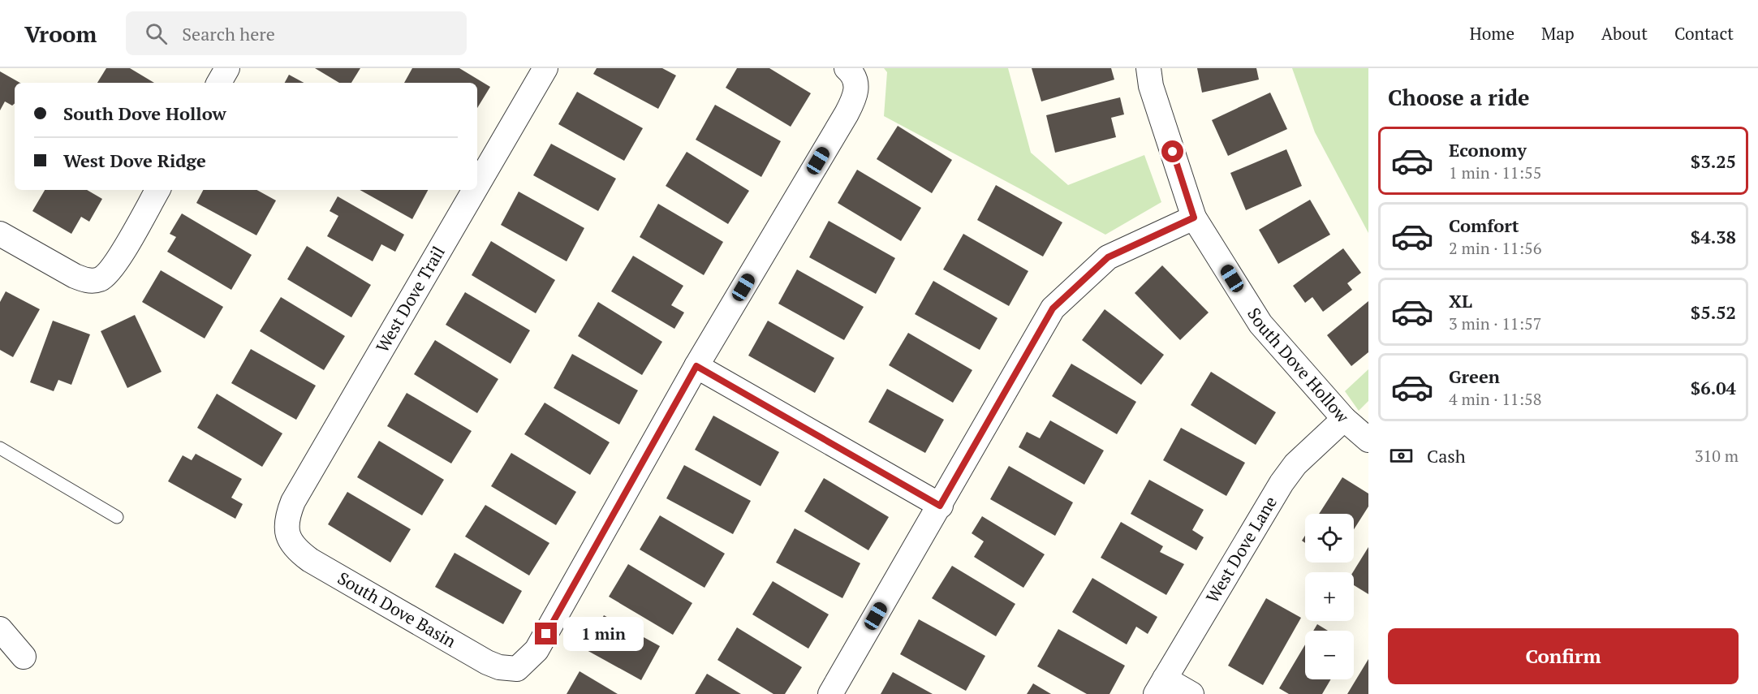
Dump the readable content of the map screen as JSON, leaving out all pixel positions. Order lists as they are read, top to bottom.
{
  "streets": {
    "street": [
      "West Dove Trail",
      "South Dove Hollow",
      "West Dove Lane",
      "South Dove Basin"
    ]
  },
  "crossings": [
    ["West Dove Trail", "South Dove Basin"],
    ["South Dove Hollow", "West Dove Lane"]
  ],
  "page": {
    "header": "Vroom",
    "search": "Search here",
    "nav": [
      "Home",
      "Map",
      "About",
      "Contact"
    ],
    "heading": "Choose a ride",
    "banner": ["South Dove Hollow", "West Dove Ridge"],
    "list": [
      {
        "name": "Economy",
        "note": "1 min · 11:55",
        "value": "$3.25"
      },
      {
        "name": "Comfort",
        "note": "2 min · 11:56",
        "value": "$4.38"
      },
      {
        "name": "XL",
        "note": "3 min · 11:57",
        "value": "$5.52"
      },
      {
        "name": "Green",
        "note": "4 min · 11:58",
        "value": "$6.04"
      }
    ],
    "pay": ["Cash", "310 m"],
    "map_buttons": ["+", "−"],
    "bubble": "1 min",
    "buttons": "Confirm"
  }
}
